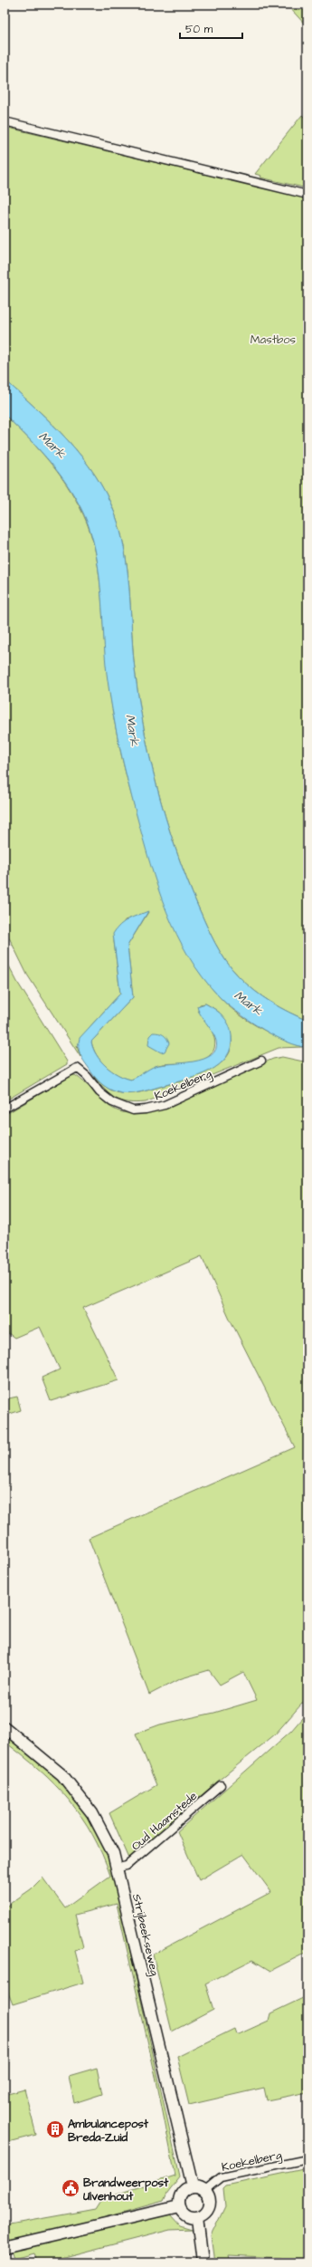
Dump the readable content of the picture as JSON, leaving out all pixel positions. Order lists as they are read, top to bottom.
{
  "streets": {
    "main road": ["Strijbeekseweg"],
    "street": ["Koekelberg", "Oud Haamstede"]
  },
  "crossings": [
    ["Koekelberg", "Strijbeekseweg"],
    ["Oud Haamstede", "Strijbeekseweg"]
  ],
  "water": ["Mark"],
  "parks": ["Mastbos"],
  "places": {
    "building": ["Ambulancepost Breda-Zuid"],
    "public building": ["Brandweerpost Ulvenhout"]
  },
  "scale_bar": "50 m"
}
